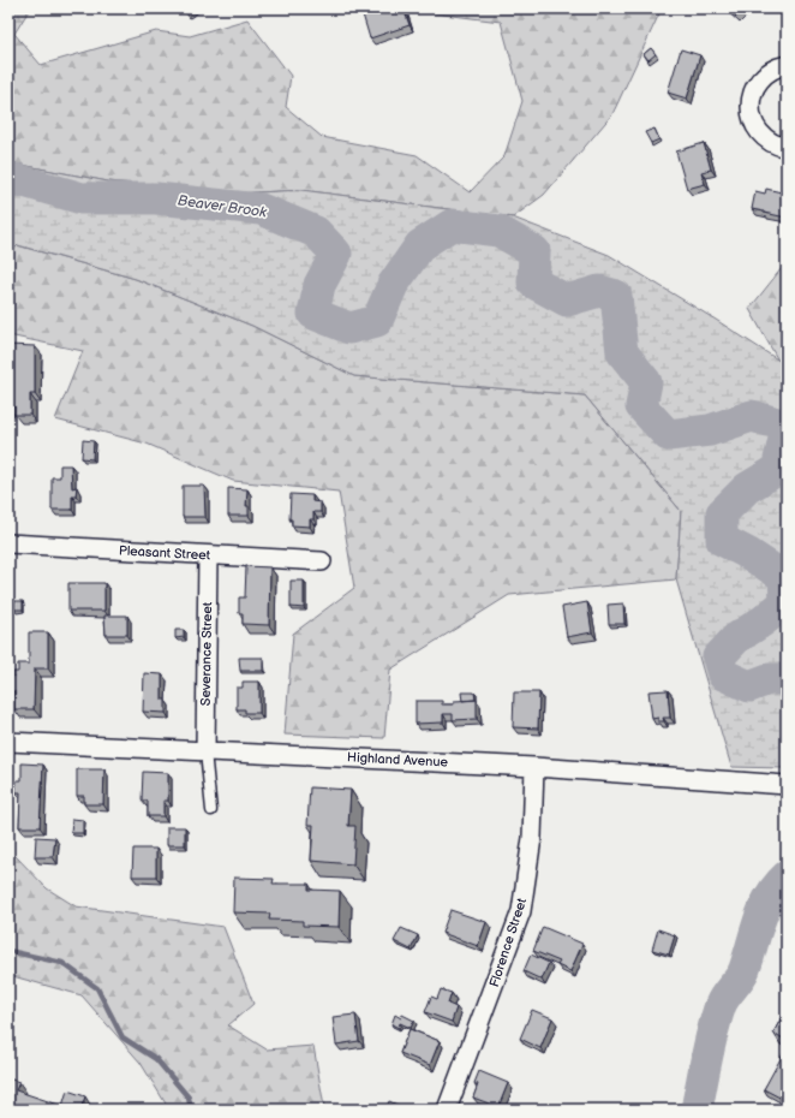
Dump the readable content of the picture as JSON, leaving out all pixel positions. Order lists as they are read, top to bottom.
{
  "streets": {
    "street": [
      "Pleasant Street",
      "Severance Street",
      "Highland Avenue",
      "Florence Street"
    ]
  },
  "crossings": [
    ["Pleasant Street", "Severance Street"],
    ["Severance Street", "Highland Avenue"],
    ["Highland Avenue", "Florence Street"]
  ],
  "water": ["Beaver Brook"]
}
